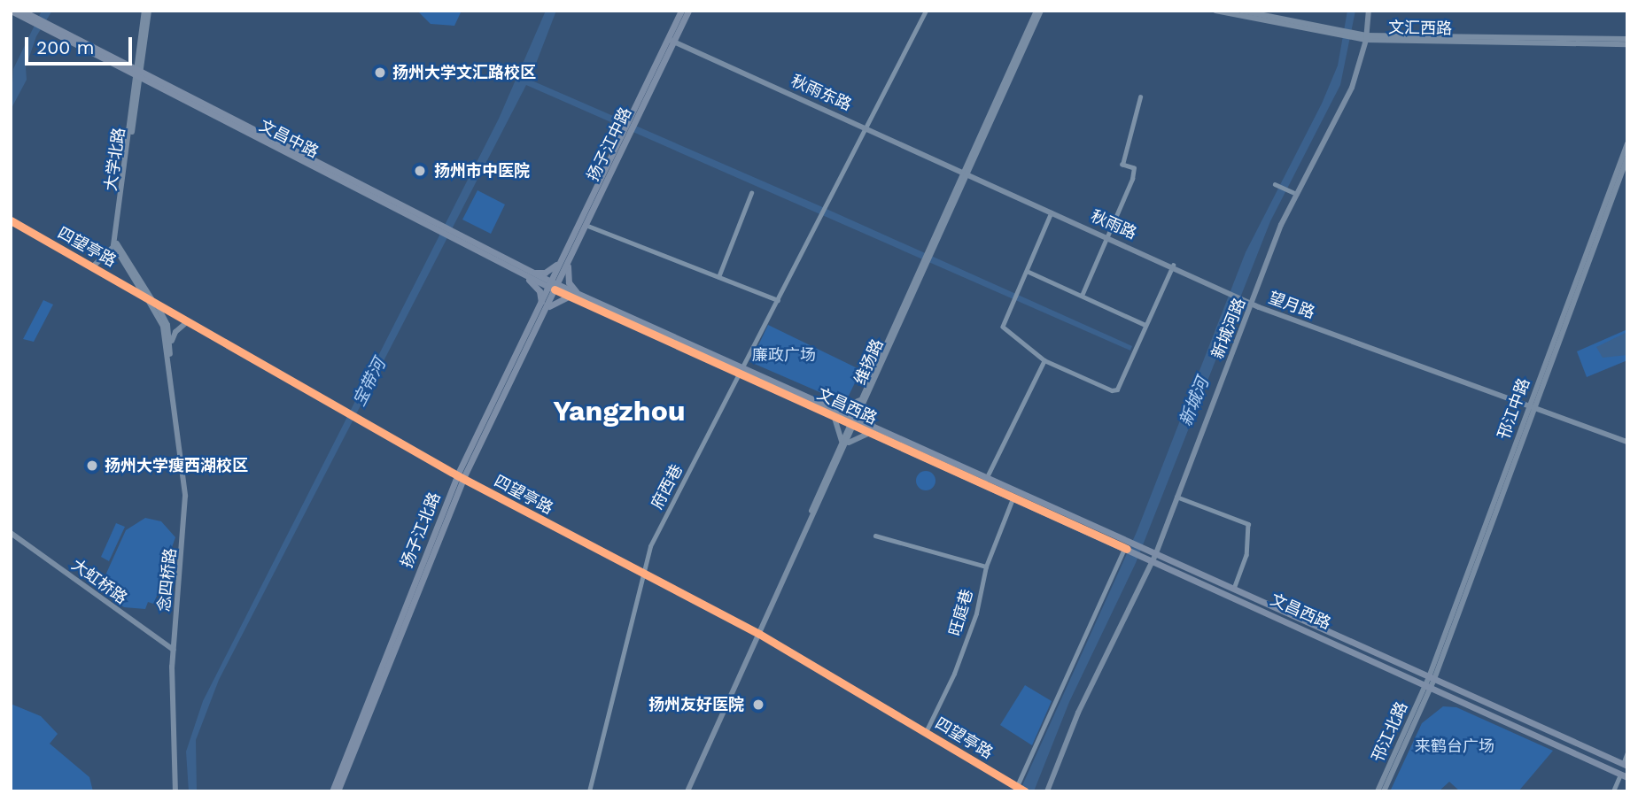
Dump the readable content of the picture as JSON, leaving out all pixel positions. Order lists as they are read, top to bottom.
{
  "streets": {
    "main road": [
      "文昌中路",
      "扬子江中路",
      "文昌西路",
      "扬子江北路"
    ],
    "street": [
      "文汇西路",
      "秋雨东路",
      "大学北路",
      "秋雨路",
      "四望亭路",
      "望月路",
      "新城河路",
      "维扬路",
      "邗江中路",
      "府西巷",
      "念四桥路",
      "大虹桥路",
      "旺庭巷",
      "邗江北路"
    ]
  },
  "crossings": [
    ["文汇西路", "新城河路"],
    ["秋雨东路", "扬子江中路"],
    ["秋雨东路", "秋雨路"],
    ["秋雨东路", "维扬路"],
    ["秋雨东路", "府西巷"],
    ["文昌中路", "扬子江中路"],
    ["文昌中路", "大学北路"],
    ["文昌中路", "文昌西路"],
    ["文昌中路", "扬子江北路"],
    ["扬子江中路", "文昌西路"],
    ["扬子江中路", "扬子江北路"],
    ["大学北路", "四望亭路"],
    ["大学北路", "念四桥路"],
    ["秋雨路", "望月路"],
    ["秋雨路", "新城河路"],
    ["秋雨路", "维扬路"],
    ["四望亭路", "维扬路"],
    ["四望亭路", "府西巷"],
    ["四望亭路", "扬子江北路"],
    ["四望亭路", "念四桥路"],
    ["四望亭路", "旺庭巷"],
    ["望月路", "新城河路"],
    ["望月路", "邗江中路"],
    ["新城河路", "文昌西路"],
    ["维扬路", "文昌西路"],
    ["文昌西路", "邗江中路"],
    ["文昌西路", "府西巷"],
    ["文昌西路", "扬子江北路"],
    ["文昌西路", "旺庭巷"],
    ["文昌西路", "邗江北路"],
    ["邗江中路", "邗江北路"],
    ["念四桥路", "大虹桥路"]
  ],
  "districts": ["Yangzhou"],
  "water": ["宝带河", "新城河"],
  "parks": ["廉政广场", "来鹤台广场"],
  "places": [
    "扬州大学文汇路校区",
    "扬州市中医院",
    "扬州大学瘦西湖校区",
    "扬州友好医院"
  ],
  "scale_bar": "200 m"
}
